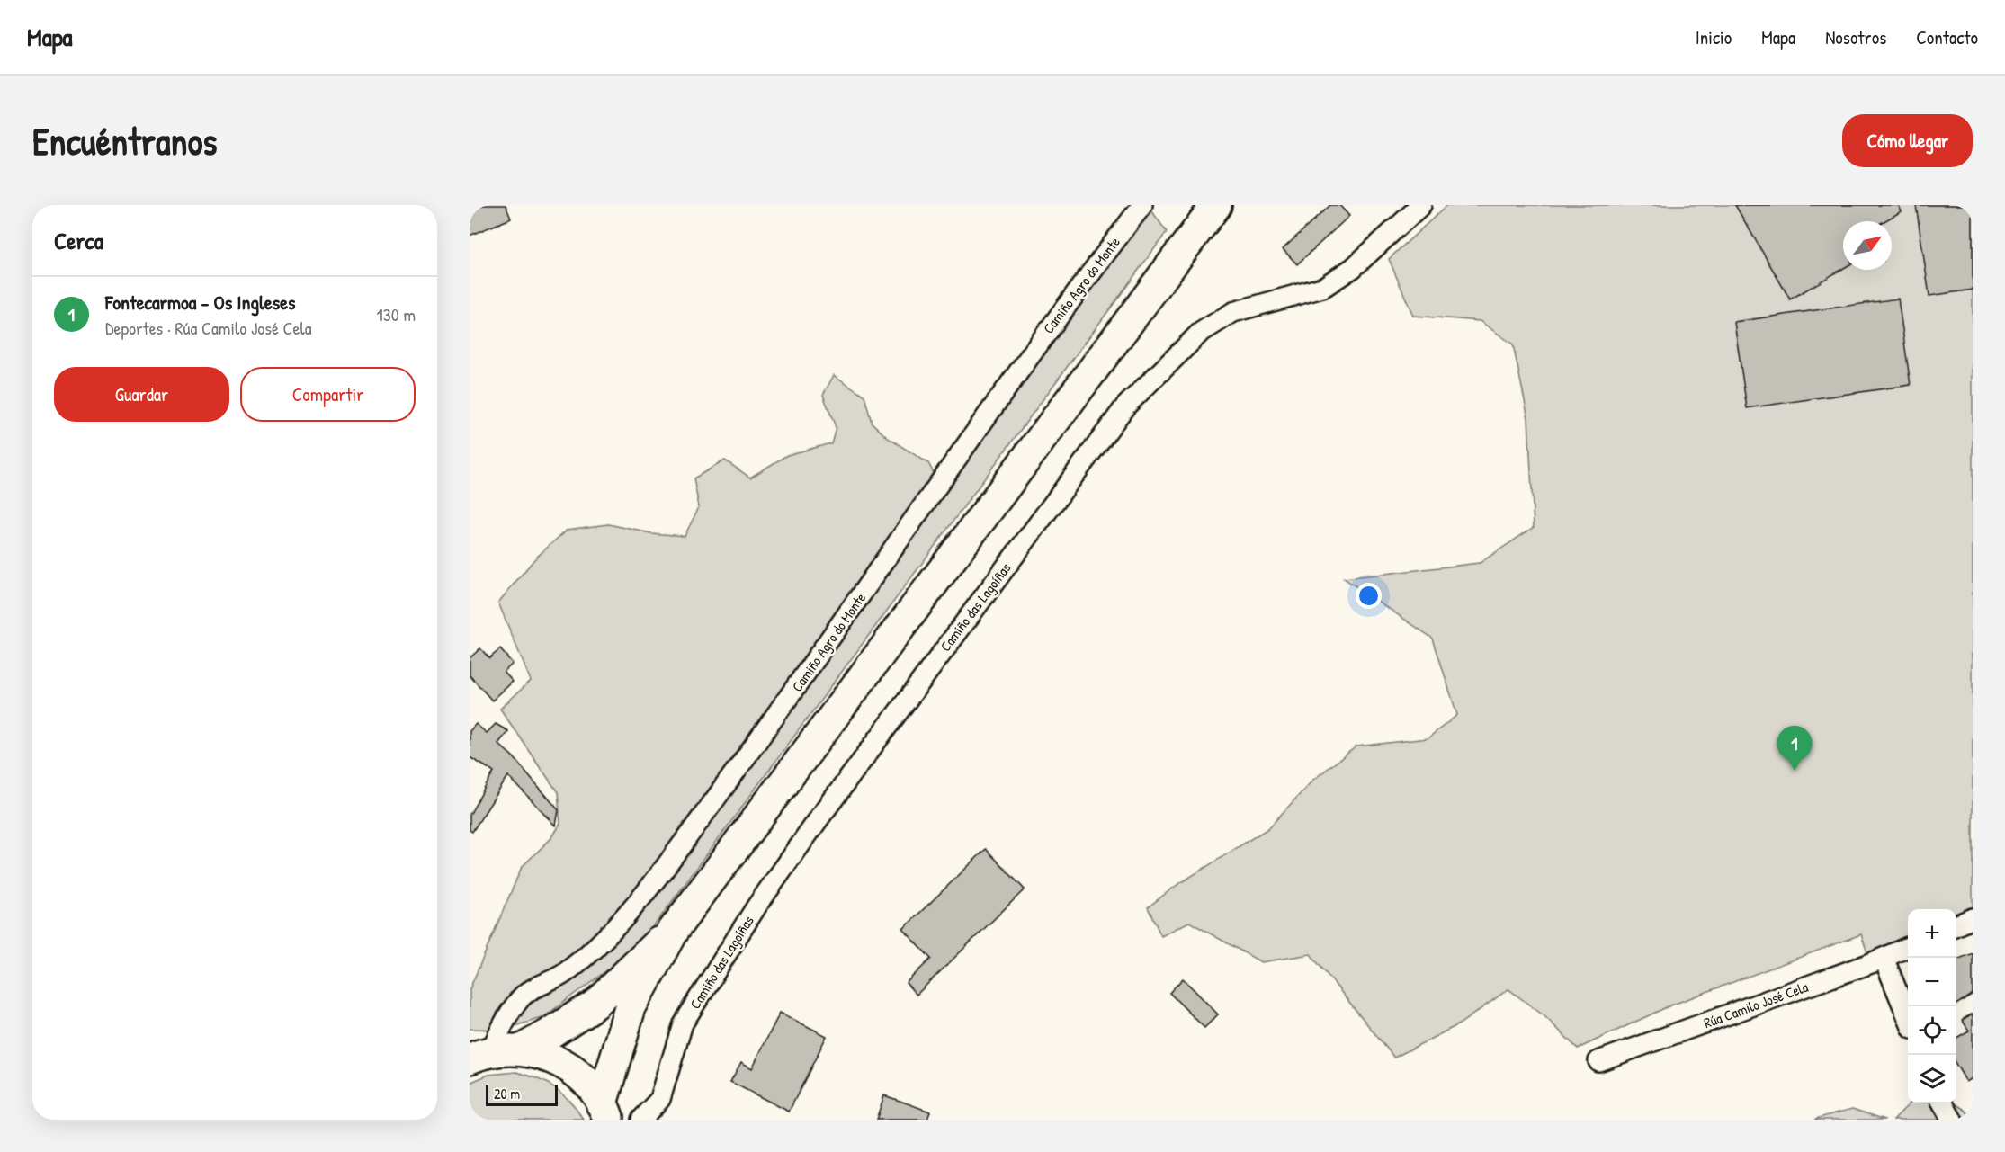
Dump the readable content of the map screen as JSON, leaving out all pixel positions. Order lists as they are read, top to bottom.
{
  "streets": {
    "street": ["Camiño Agro do Monte", "Camiño das Lagoíñas", "Rúa Camilo José Cela"]
  },
  "scale_bar": "20 m",
  "north": "top right",
  "page": {
    "header": "Mapa",
    "nav": [
      "Inicio",
      "Mapa",
      "Nosotros",
      "Contacto"
    ],
    "buttons": [
      "Cómo llegar",
      ["Guardar", "Compartir"]
    ],
    "title": "Encuéntranos",
    "heading": "Cerca",
    "list": [
      {
        "mark": "1",
        "name": "Fontecarmoa - Os Ingleses",
        "note": "Deportes · Rúa Camilo José Cela",
        "value": "130 m"
      }
    ],
    "pins": "1",
    "map_buttons": ["+", "−"],
    "scale": "20 m"
  }
}
